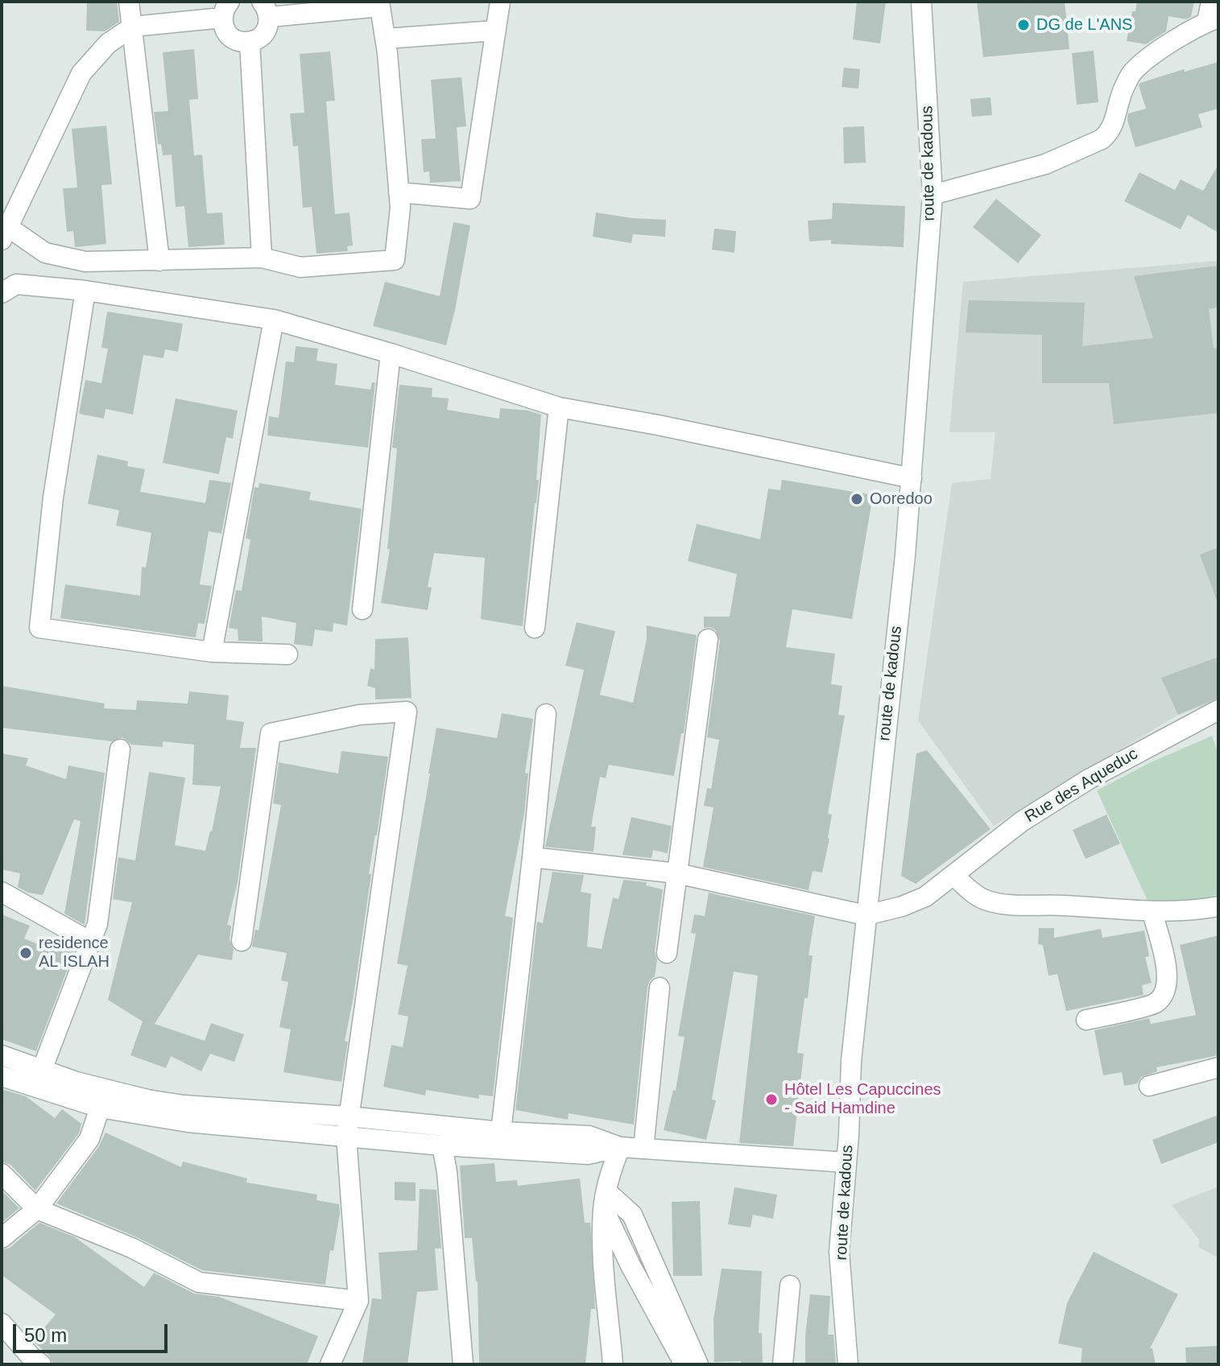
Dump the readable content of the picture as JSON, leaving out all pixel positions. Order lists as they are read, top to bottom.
{
  "streets": {
    "street": ["route de kadous", "Rue des Aqueduc"]
  },
  "crossings": [
    ["route de kadous", "Rue des Aqueduc"]
  ],
  "places": [
    "DG de L'ANS",
    "Ooredoo",
    "residence AL ISLAH",
    "Hôtel Les Capuccines - Said Hamdine"
  ],
  "scale_bar": "50 m"
}
